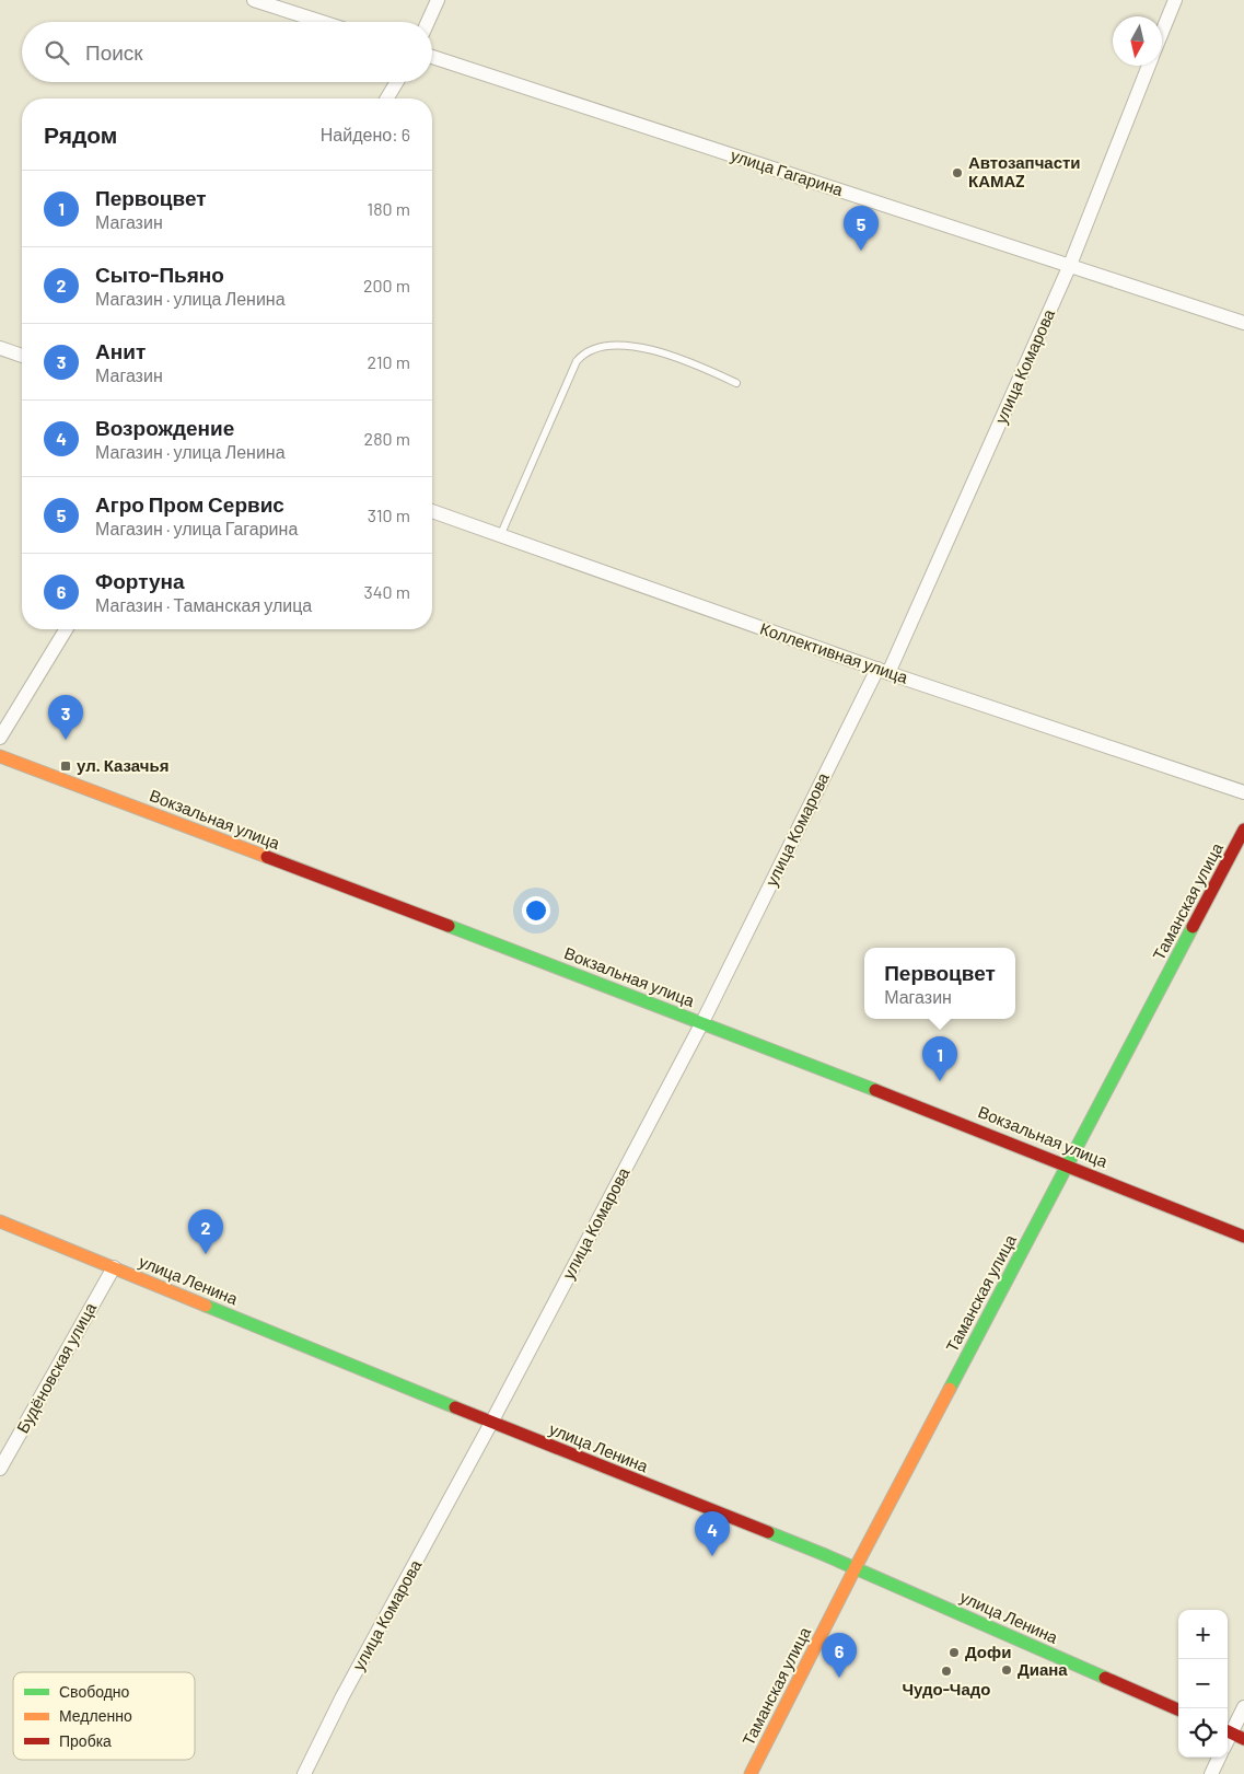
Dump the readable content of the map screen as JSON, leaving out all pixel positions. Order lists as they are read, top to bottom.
{
  "streets": {
    "street": [
      "улица Гагарина",
      "улица Комарова",
      "Коллективная улица",
      "Вокзальная улица",
      "Таманская улица",
      "улица Ленина",
      "Будёновская улица"
    ]
  },
  "crossings": [
    ["улица Гагарина", "улица Комарова"],
    ["улица Комарова", "Коллективная улица"],
    ["улица Комарова", "Вокзальная улица"],
    ["улица Комарова", "улица Ленина"],
    ["Вокзальная улица", "Таманская улица"],
    ["Таманская улица", "улица Ленина"],
    ["улица Ленина", "Будёновская улица"]
  ],
  "places": {
    "other": [
      "Автозапчасти КАМАZ",
      "Дофи",
      "Диана",
      "Чудо-Чадо"
    ],
    "transit": ["ул. Казачья"]
  },
  "legend": ["Свободно", "Медленно", "Пробка"],
  "north": "bottom",
  "page": {
    "search": "Поиск",
    "heading": ["Рядом", "Найдено: 6"],
    "list": [
      {
        "mark": "1",
        "name": "Первоцвет",
        "note": "Магазин",
        "value": "180 m"
      },
      {
        "mark": "2",
        "name": "Сыто-Пьяно",
        "note": "Магазин · улица Ленина",
        "value": "200 m"
      },
      {
        "mark": "3",
        "name": "Анит",
        "note": "Магазин",
        "value": "210 m"
      },
      {
        "mark": "4",
        "name": "Возрождение",
        "note": "Магазин · улица Ленина",
        "value": "280 m"
      },
      {
        "mark": "5",
        "name": "Агро Пром Сервис",
        "note": "Магазин · улица Гагарина",
        "value": "310 m"
      },
      {
        "mark": "6",
        "name": "Фортуна",
        "note": "Магазин · Таманская улица",
        "value": "340 m"
      }
    ],
    "pins": [
      "5",
      "3",
      "1",
      "2",
      "4",
      "6"
    ],
    "popup": ["Первоцвет", "Магазин"],
    "map_buttons": ["+", "−"]
  }
}
